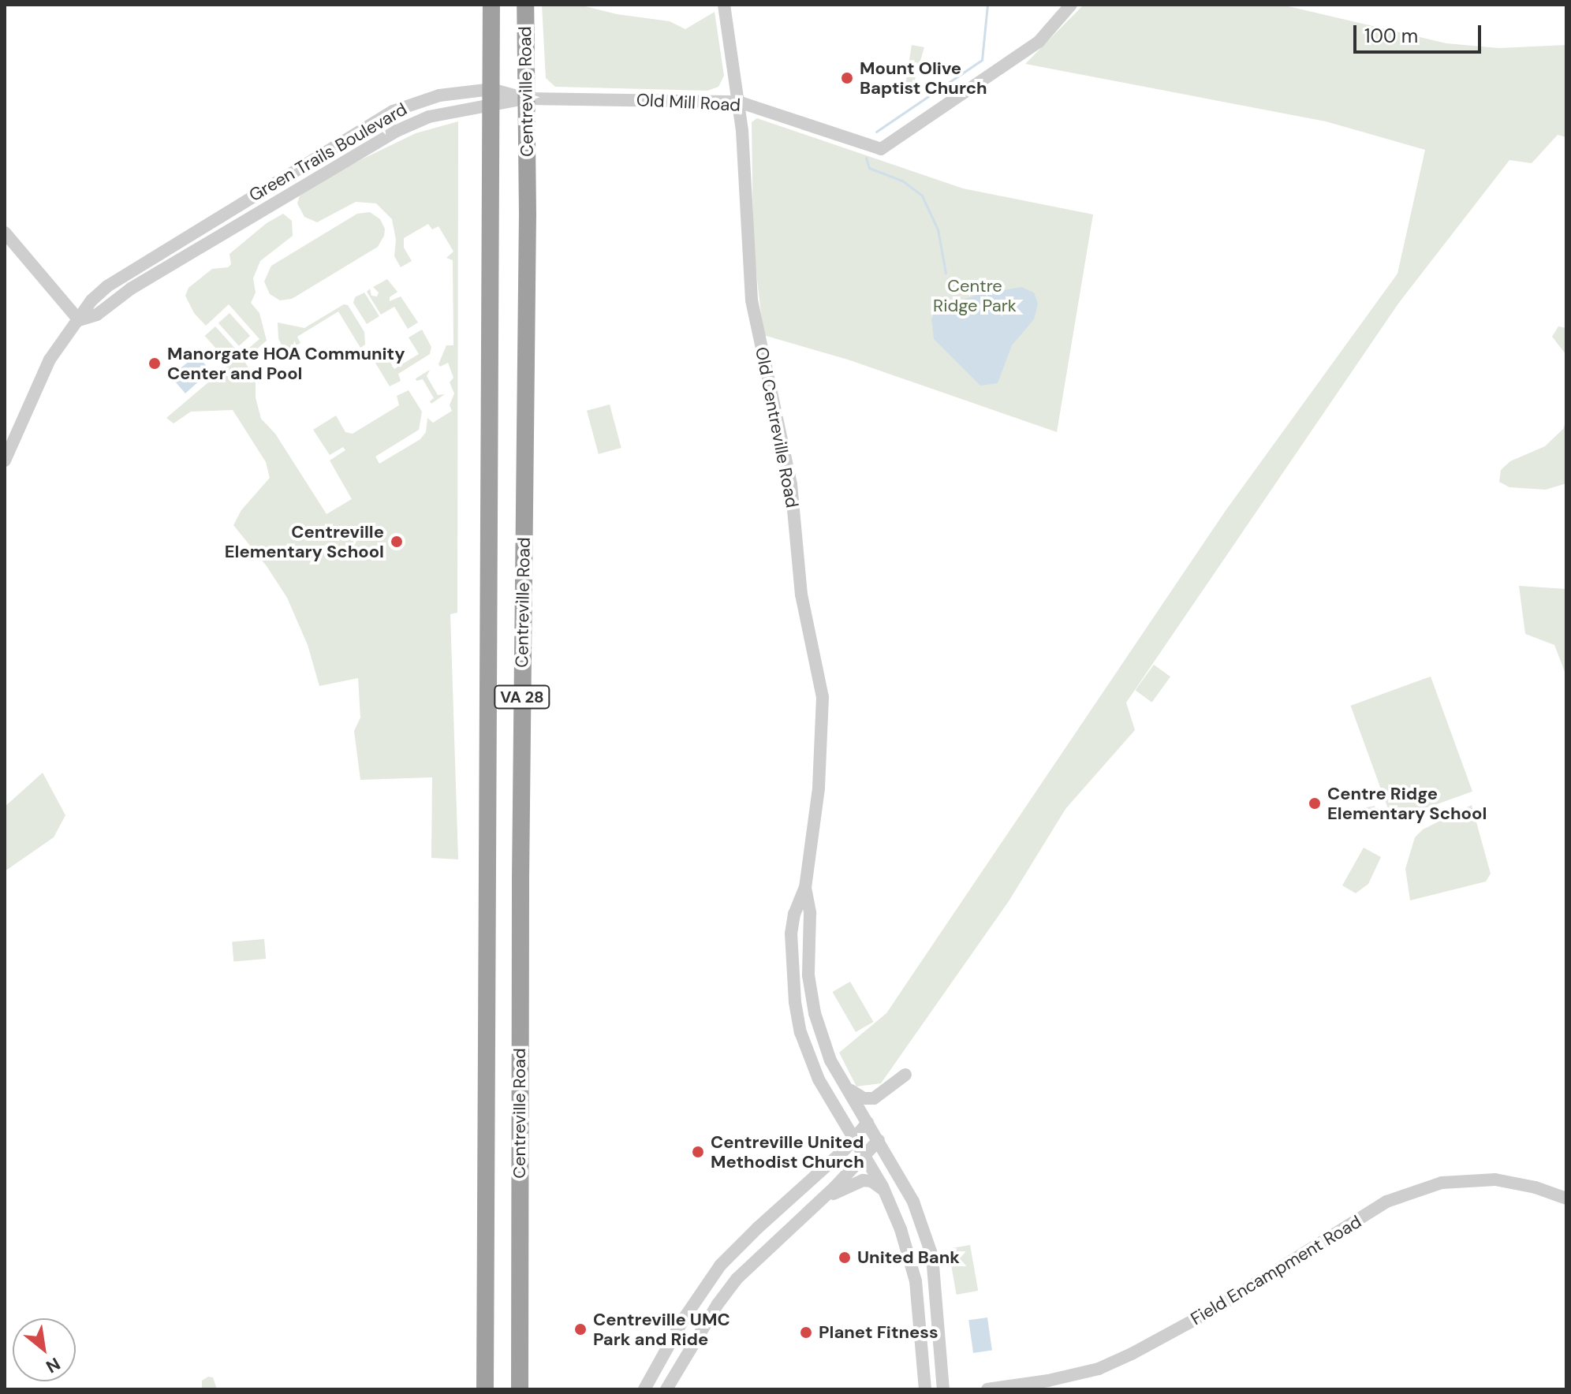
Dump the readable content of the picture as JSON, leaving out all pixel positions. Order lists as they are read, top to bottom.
{
  "streets": {
    "highway": ["Centreville Road", "VA 28"],
    "street": [
      "Old Mill Road",
      "Green Trails Boulevard",
      "Old Centreville Road",
      "Field Encampment Road"
    ]
  },
  "crossings": [
    ["Centreville Road", "Old Mill Road"],
    ["Centreville Road", "Green Trails Boulevard"],
    ["Old Mill Road", "Green Trails Boulevard"],
    ["Old Mill Road", "Old Centreville Road"]
  ],
  "parks": ["Centre Ridge Park"],
  "places": [
    "Mount Olive Baptist Church",
    "Manorgate HOA Community Center and Pool",
    "Centreville Elementary School",
    "Centre Ridge Elementary School",
    "Centreville United Methodist Church",
    "United Bank",
    "Centreville UMC Park and Ride",
    "Planet Fitness"
  ],
  "scale_bar": "100 m",
  "north": "bottom right"
}
